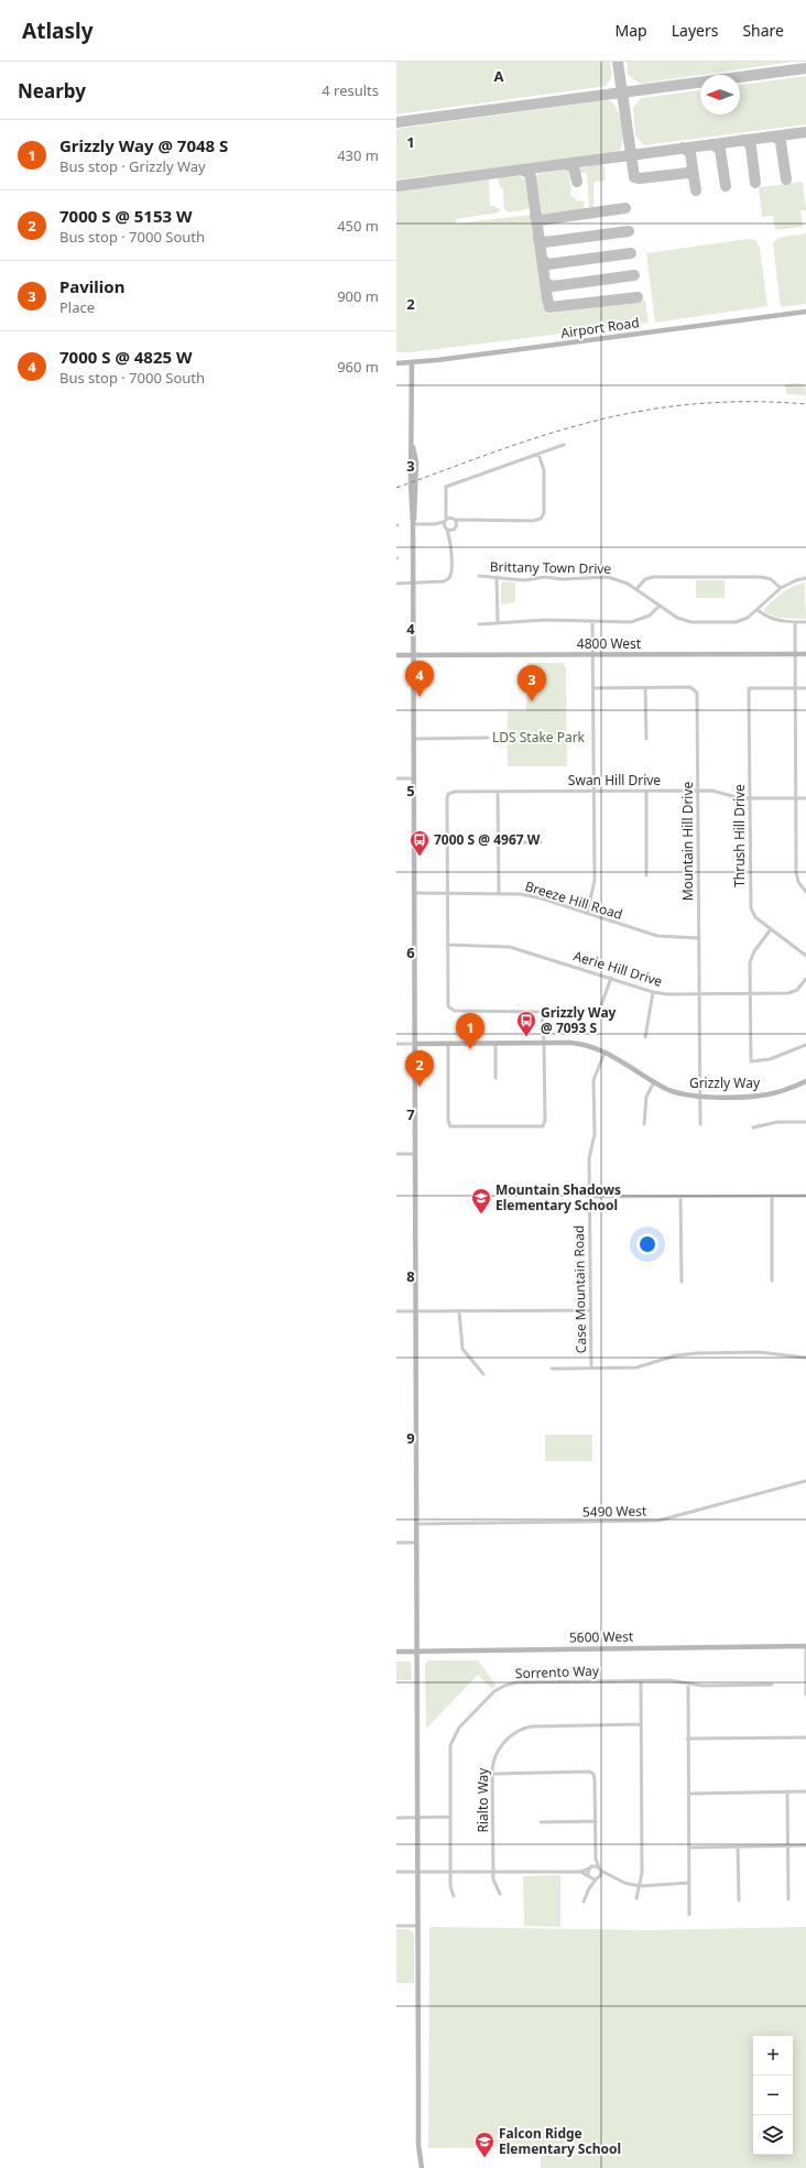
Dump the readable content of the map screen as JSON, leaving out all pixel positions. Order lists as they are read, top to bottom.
{
  "streets": {
    "street": [
      "Airport Road",
      "Brittany Town Drive",
      "4800 West",
      "Swan Hill Drive",
      "Thrush Hill Drive",
      "Mountain Hill Drive",
      "Breeze Hill Road",
      "Aerie Hill Drive",
      "Grizzly Way",
      "Case Mountain Road",
      "5490 West",
      "5600 West",
      "Sorrento Way",
      "Rialto Way"
    ]
  },
  "crossings": [
    ["Swan Hill Drive", "Thrush Hill Drive"],
    ["Swan Hill Drive", "Mountain Hill Drive"],
    ["Swan Hill Drive", "Breeze Hill Road"],
    ["Mountain Hill Drive", "Breeze Hill Road"],
    ["Mountain Hill Drive", "Aerie Hill Drive"],
    ["Mountain Hill Drive", "Grizzly Way"],
    ["Grizzly Way", "Case Mountain Road"]
  ],
  "parks": ["LDS Stake Park"],
  "places": {
    "bus stop": ["7000 S @ 4967 W", "Grizzly Way @ 7093 S"],
    "school or university": ["Mountain Shadows Elementary School", "Falcon Ridge Elementary School"]
  },
  "north": "left",
  "page": {
    "header": "Atlasly",
    "nav": ["Map", "Layers", "Share"],
    "heading": ["Nearby", "4 results"],
    "list": [
      {
        "mark": "1",
        "name": "Grizzly Way @ 7048 S",
        "note": "Bus stop · Grizzly Way",
        "value": "430 m"
      },
      {
        "mark": "2",
        "name": "7000 S @ 5153 W",
        "note": "Bus stop · 7000 South",
        "value": "450 m"
      },
      {
        "mark": "3",
        "name": "Pavilion",
        "note": "Place",
        "value": "900 m"
      },
      {
        "mark": "4",
        "name": "7000 S @ 4825 W",
        "note": "Bus stop · 7000 South",
        "value": "960 m"
      }
    ],
    "pins": [
      "4",
      "3",
      "1",
      "2"
    ],
    "map_buttons": ["+", "−"]
  },
  "grid": {
    "columns": ["A"],
    "rows": [
      "1",
      "2",
      "3",
      "4",
      "5",
      "6",
      "7",
      "8",
      "9"
    ]
  }
}
